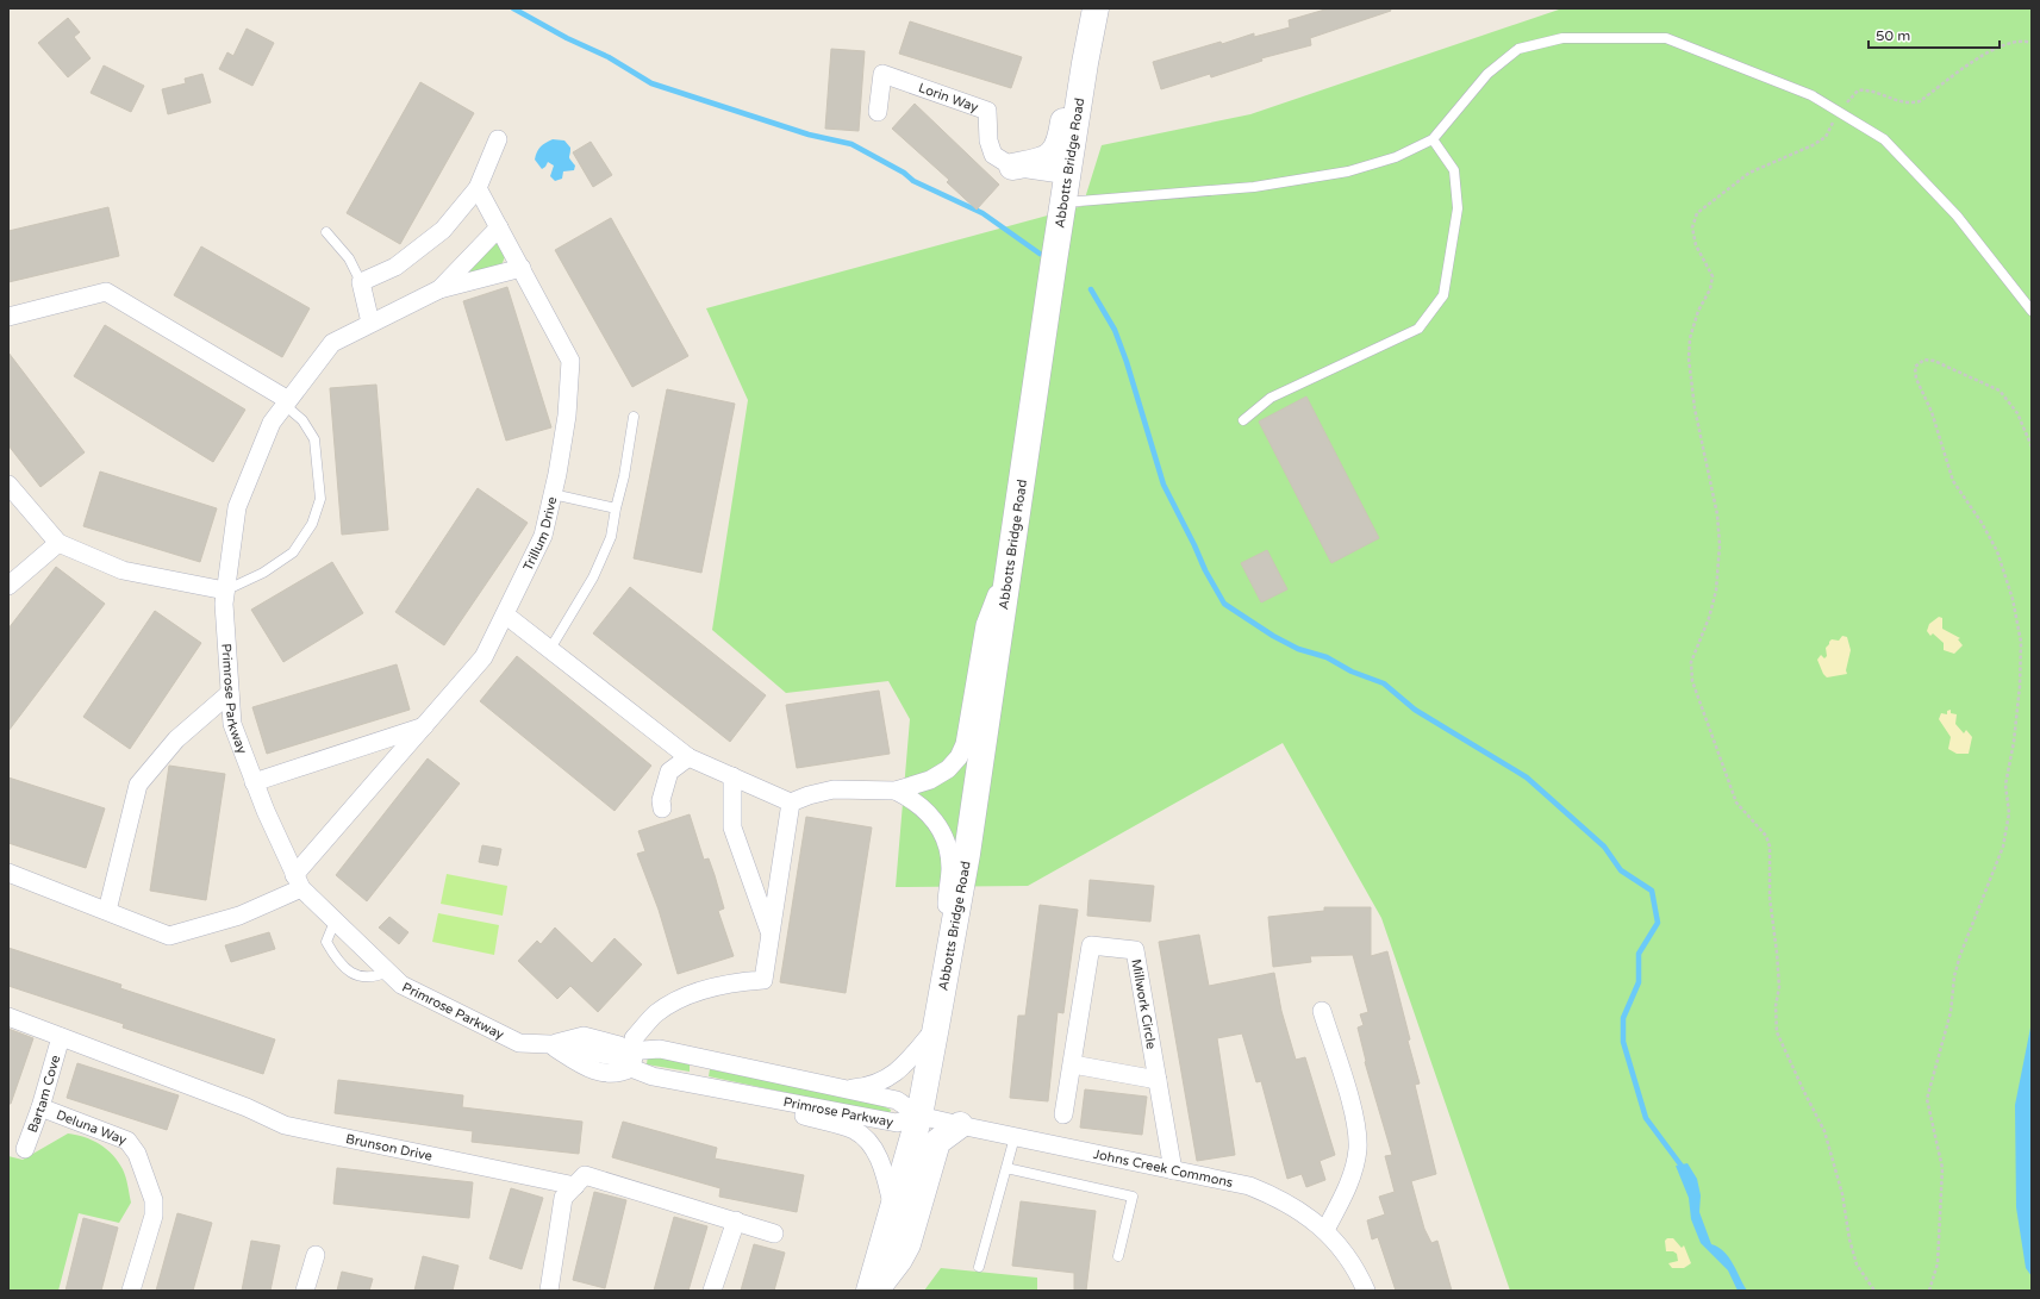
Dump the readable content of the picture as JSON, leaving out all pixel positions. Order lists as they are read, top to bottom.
{
  "streets": {
    "main road": ["Abbotts Bridge Road"],
    "street": [
      "Lorin Way",
      "Trillum Drive",
      "Primrose Parkway",
      "Millwork Circle",
      "Bartam Cove",
      "Deluna Way",
      "Brunson Drive",
      "Johns Creek Commons"
    ]
  },
  "crossings": [
    ["Lorin Way", "Abbotts Bridge Road"],
    ["Abbotts Bridge Road", "Primrose Parkway"],
    ["Abbotts Bridge Road", "Johns Creek Commons"],
    ["Trillum Drive", "Primrose Parkway"],
    ["Primrose Parkway", "Johns Creek Commons"],
    ["Millwork Circle", "Johns Creek Commons"],
    ["Bartam Cove", "Deluna Way"],
    ["Bartam Cove", "Brunson Drive"]
  ],
  "scale_bar": "50 m"
}
